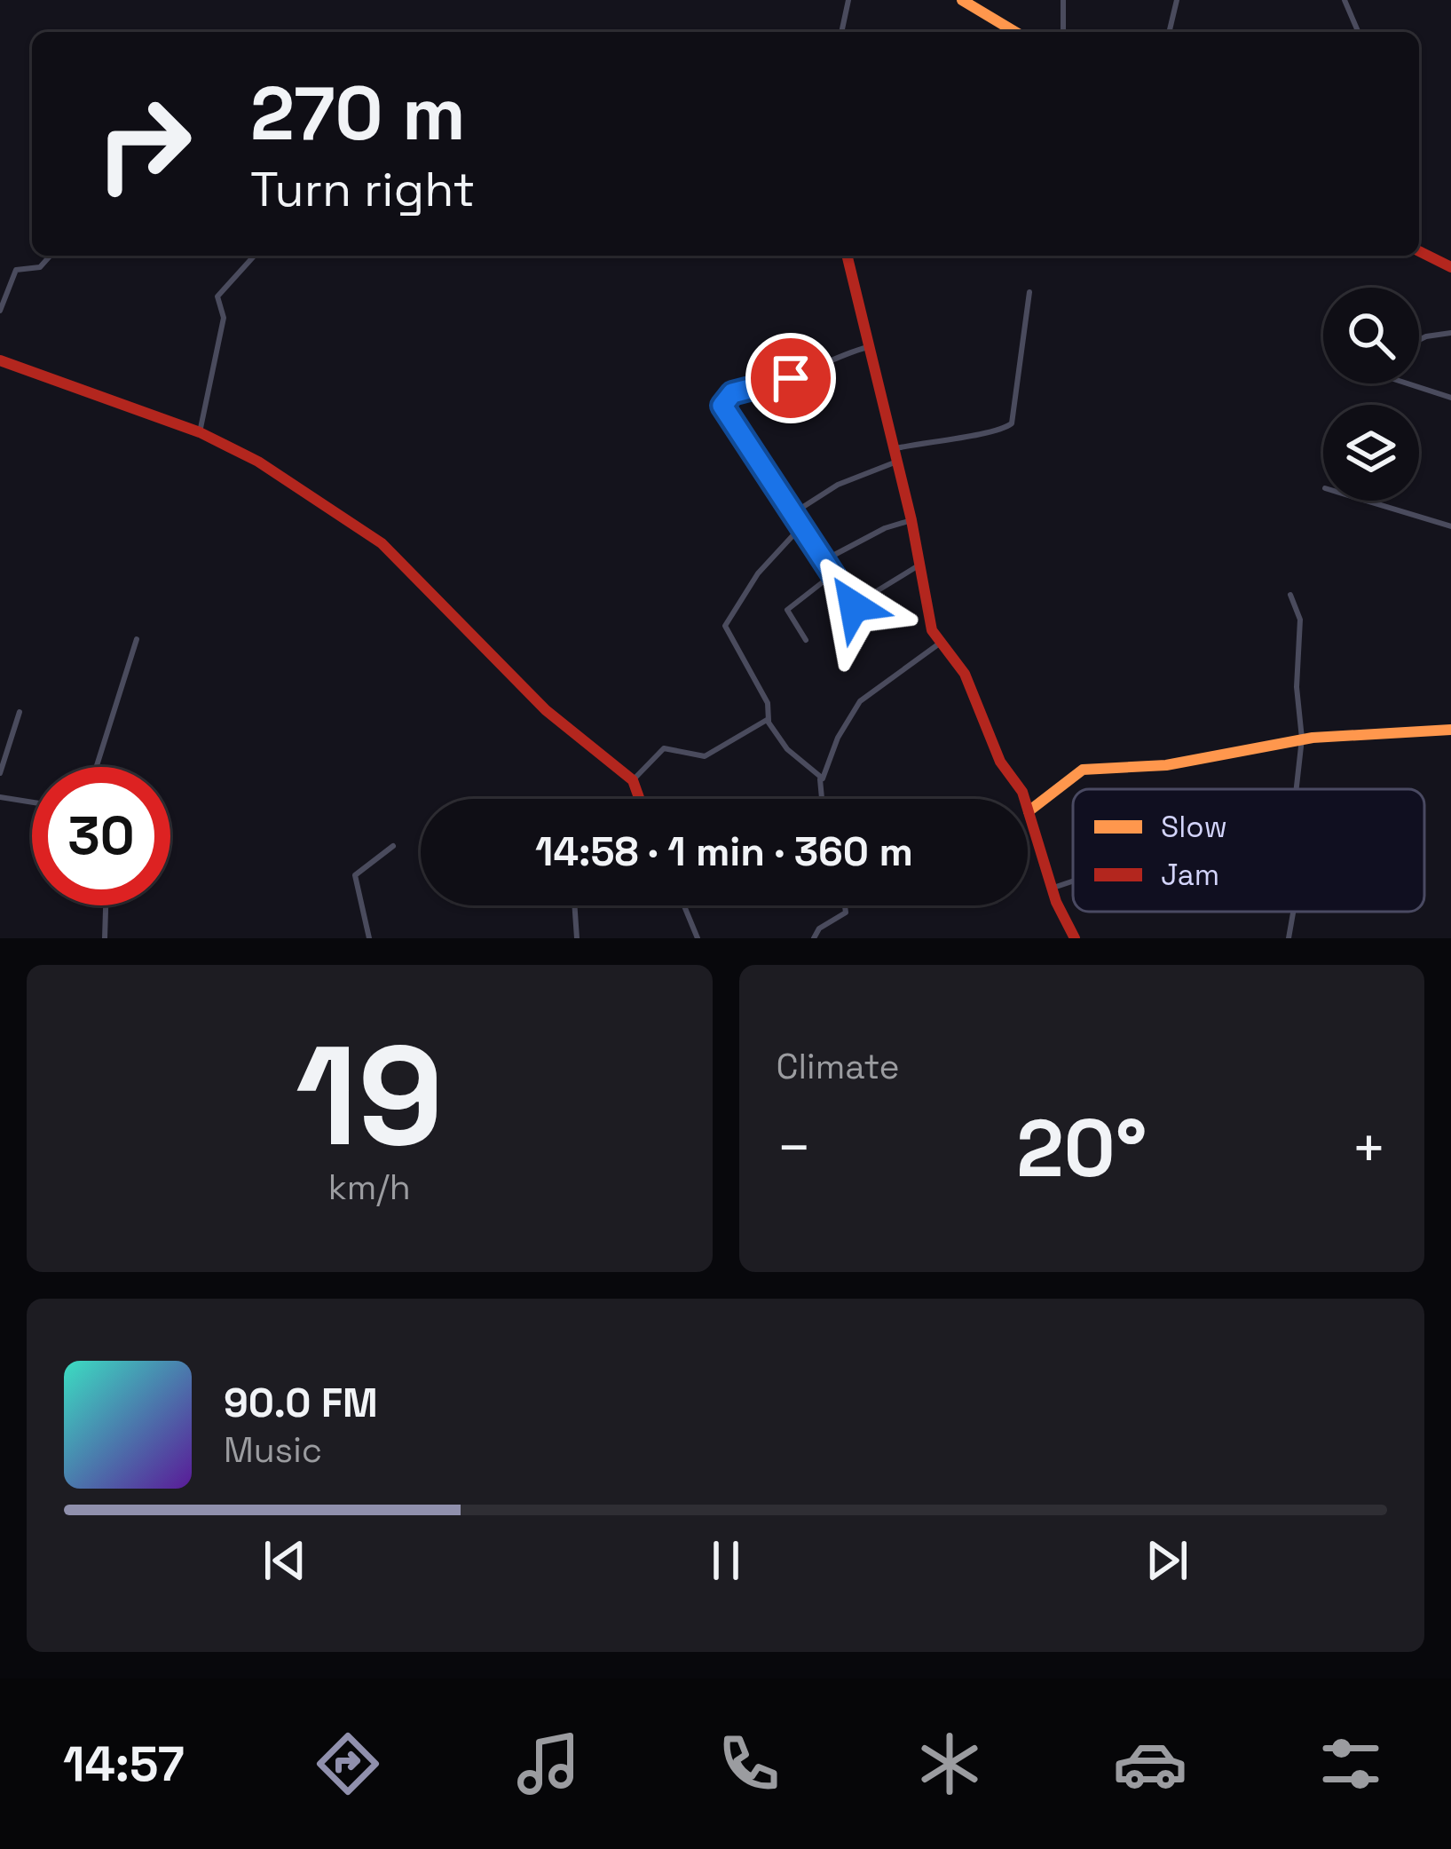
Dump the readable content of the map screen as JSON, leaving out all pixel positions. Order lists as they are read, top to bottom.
{
  "legend": ["Slow", "Jam"],
  "page": {
    "turn": ["270 m", "Turn right"],
    "limit": "30",
    "trip": "14:58 · 1 min · 360 m",
    "tile": [
      ["19", "km/h"],
      "Climate"
    ],
    "heat": ["−", "20°", "+"],
    "song": ["90.0 FM", "Music"],
    "tabs": "14:57"
  }
}
